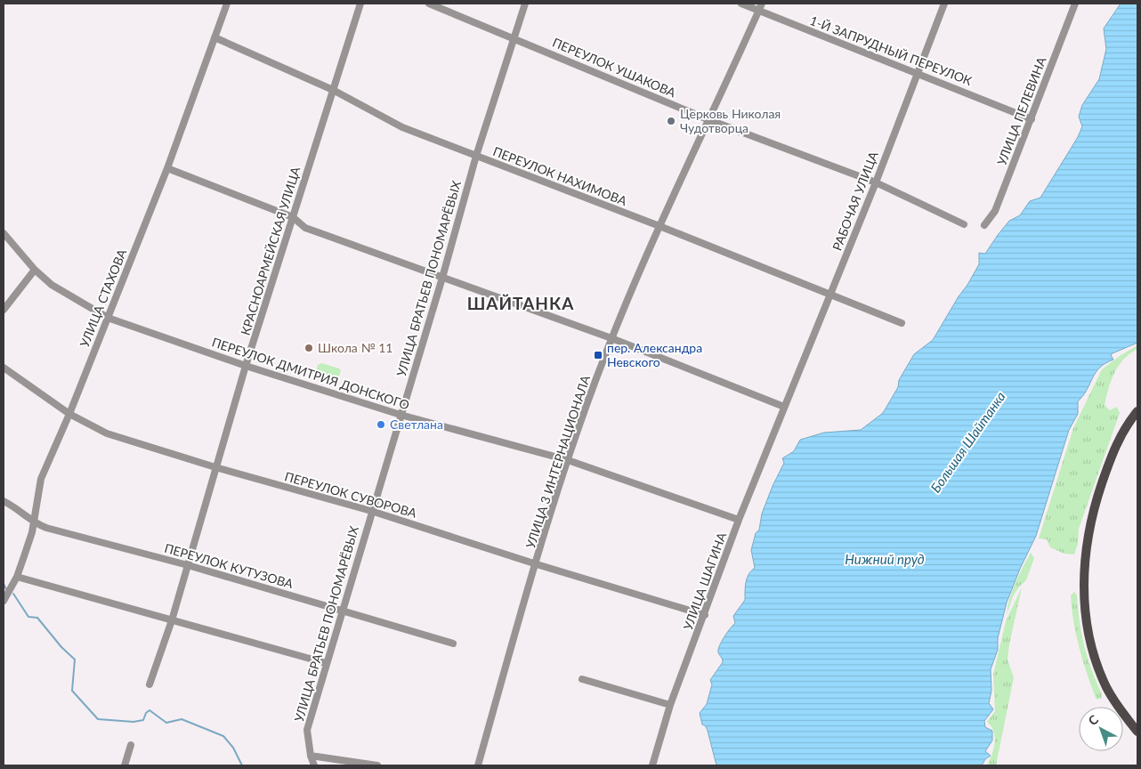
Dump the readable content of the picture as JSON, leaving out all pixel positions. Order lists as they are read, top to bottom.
{
  "streets": {
    "street": [
      "1-Й ЗАПРУДНЫЙ ПЕРЕУЛОК",
      "ПЕРЕУЛОК УШАКОВА",
      "УЛИЦА ПЕЛЕВИНА",
      "ПЕРЕУЛОК НАХИМОВА",
      "РАБОЧАЯ УЛИЦА",
      "КРАСНОАРМЕЙСКАЯ УЛИЦА",
      "УЛИЦА БРАТЬЕВ ПОНОМАРЁВЫХ",
      "УЛИЦА СТАХОВА",
      "ПЕРЕУЛОК ДМИТРИЯ ДОНСКОГО",
      "УЛИЦА 3 ИНТЕРНАЦИОНАЛА",
      "ПЕРЕУЛОК СУВОРОВА",
      "ПЕРЕУЛОК КУТУЗОВА",
      "УЛИЦА ШАГИНА"
    ]
  },
  "crossings": [
    ["1-Й ЗАПРУДНЫЙ ПЕРЕУЛОК", "УЛИЦА ПЕЛЕВИНА"],
    ["1-Й ЗАПРУДНЫЙ ПЕРЕУЛОК", "РАБОЧАЯ УЛИЦА"],
    ["1-Й ЗАПРУДНЫЙ ПЕРЕУЛОК", "УЛИЦА 3 ИНТЕРНАЦИОНАЛА"],
    ["ПЕРЕУЛОК УШАКОВА", "РАБОЧАЯ УЛИЦА"],
    ["ПЕРЕУЛОК УШАКОВА", "УЛИЦА БРАТЬЕВ ПОНОМАРЁВЫХ"],
    ["ПЕРЕУЛОК УШАКОВА", "УЛИЦА 3 ИНТЕРНАЦИОНАЛА"],
    ["ПЕРЕУЛОК НАХИМОВА", "РАБОЧАЯ УЛИЦА"],
    ["ПЕРЕУЛОК НАХИМОВА", "КРАСНОАРМЕЙСКАЯ УЛИЦА"],
    ["ПЕРЕУЛОК НАХИМОВА", "УЛИЦА БРАТЬЕВ ПОНОМАРЁВЫХ"],
    ["ПЕРЕУЛОК НАХИМОВА", "УЛИЦА СТАХОВА"],
    ["ПЕРЕУЛОК НАХИМОВА", "УЛИЦА 3 ИНТЕРНАЦИОНАЛА"],
    ["РАБОЧАЯ УЛИЦА", "УЛИЦА ШАГИНА"],
    ["КРАСНОАРМЕЙСКАЯ УЛИЦА", "ПЕРЕУЛОК ДМИТРИЯ ДОНСКОГО"],
    ["КРАСНОАРМЕЙСКАЯ УЛИЦА", "ПЕРЕУЛОК СУВОРОВА"],
    ["КРАСНОАРМЕЙСКАЯ УЛИЦА", "ПЕРЕУЛОК КУТУЗОВА"],
    ["УЛИЦА БРАТЬЕВ ПОНОМАРЁВЫХ", "ПЕРЕУЛОК ДМИТРИЯ ДОНСКОГО"],
    ["УЛИЦА БРАТЬЕВ ПОНОМАРЁВЫХ", "ПЕРЕУЛОК СУВОРОВА"],
    ["УЛИЦА БРАТЬЕВ ПОНОМАРЁВЫХ", "ПЕРЕУЛОК КУТУЗОВА"],
    ["УЛИЦА СТАХОВА", "ПЕРЕУЛОК ДМИТРИЯ ДОНСКОГО"],
    ["УЛИЦА СТАХОВА", "ПЕРЕУЛОК СУВОРОВА"],
    ["УЛИЦА СТАХОВА", "ПЕРЕУЛОК КУТУЗОВА"],
    ["ПЕРЕУЛОК ДМИТРИЯ ДОНСКОГО", "УЛИЦА 3 ИНТЕРНАЦИОНАЛА"],
    ["ПЕРЕУЛОК ДМИТРИЯ ДОНСКОГО", "УЛИЦА ШАГИНА"],
    ["УЛИЦА 3 ИНТЕРНАЦИОНАЛА", "ПЕРЕУЛОК СУВОРОВА"],
    ["ПЕРЕУЛОК СУВОРОВА", "УЛИЦА ШАГИНА"]
  ],
  "districts": ["ШАЙТАНКА"],
  "water": ["Большая Шайтанка", "Нижний пруд"],
  "places": {
    "other": ["Церковь Николая Чудотворца", "Школа № 11", "Светлана"],
    "transit": ["пер. Александра Невского"]
  },
  "north": "top left"
}
